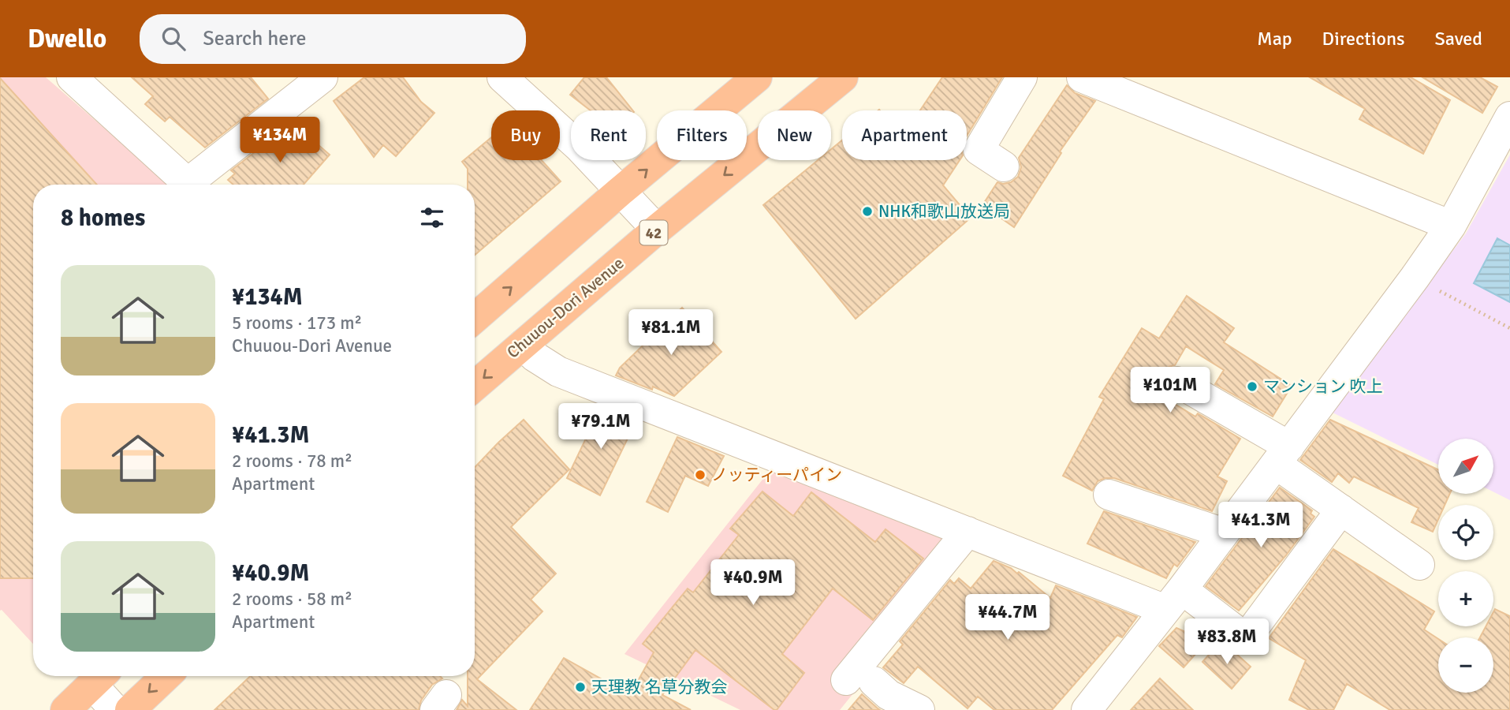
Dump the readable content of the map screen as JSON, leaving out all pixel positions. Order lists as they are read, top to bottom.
{
  "streets": {
    "highway": ["42", "Chuuou-Dori Avenue"]
  },
  "places": [
    "NHK和歌山放送局",
    "マンション 吹上",
    "ノッティーパイン",
    "天理教 名草分教会"
  ],
  "north": "top right",
  "page": {
    "header": "Dwello",
    "search": "Search here",
    "nav": ["Map", "Directions", "Saved"],
    "chip": [
      "Buy",
      "Rent",
      "Filters",
      "New",
      "Apartment"
    ],
    "price": [
      "¥134M",
      "¥81.1M",
      "¥101M",
      "¥79.1M",
      "¥41.3M",
      "¥40.9M",
      "¥44.7M",
      "¥83.8M"
    ],
    "heading": "8 homes",
    "list": [
      {
        "name": "¥134M",
        "note": "5 rooms · 173 m² · Chuuou-Dori Avenue"
      },
      {
        "name": "¥41.3M",
        "note": "2 rooms · 78 m² · Apartment"
      },
      {
        "name": "¥40.9M",
        "note": "2 rooms · 58 m² · Apartment"
      }
    ],
    "map_buttons": ["+", "−"]
  }
}
